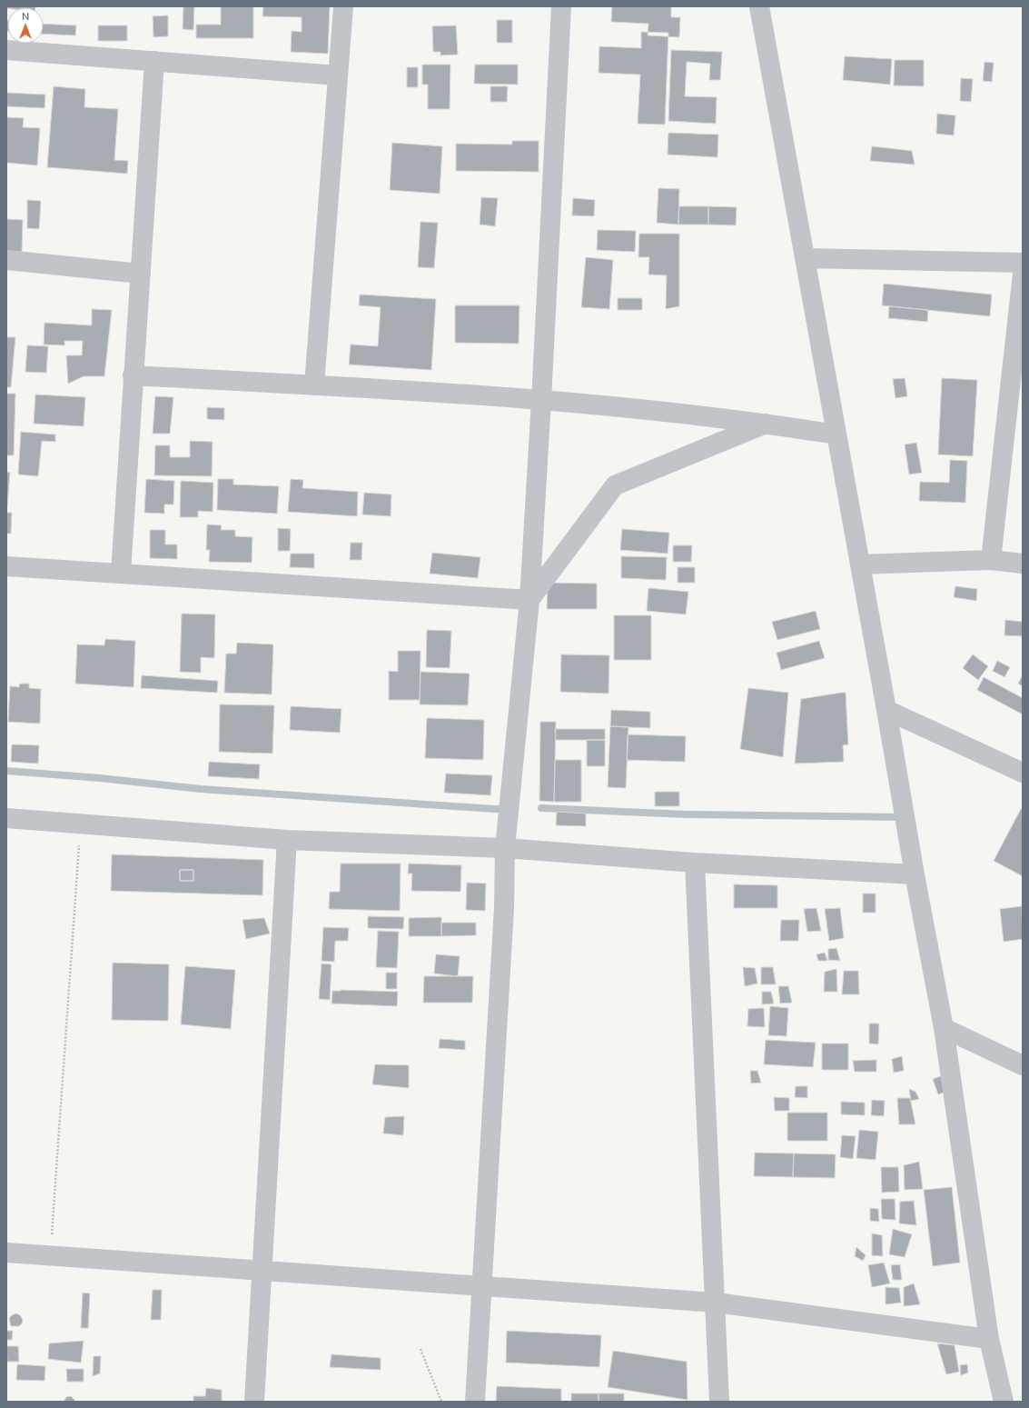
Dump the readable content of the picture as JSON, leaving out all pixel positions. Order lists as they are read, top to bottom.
{
  "north": "top"
}
